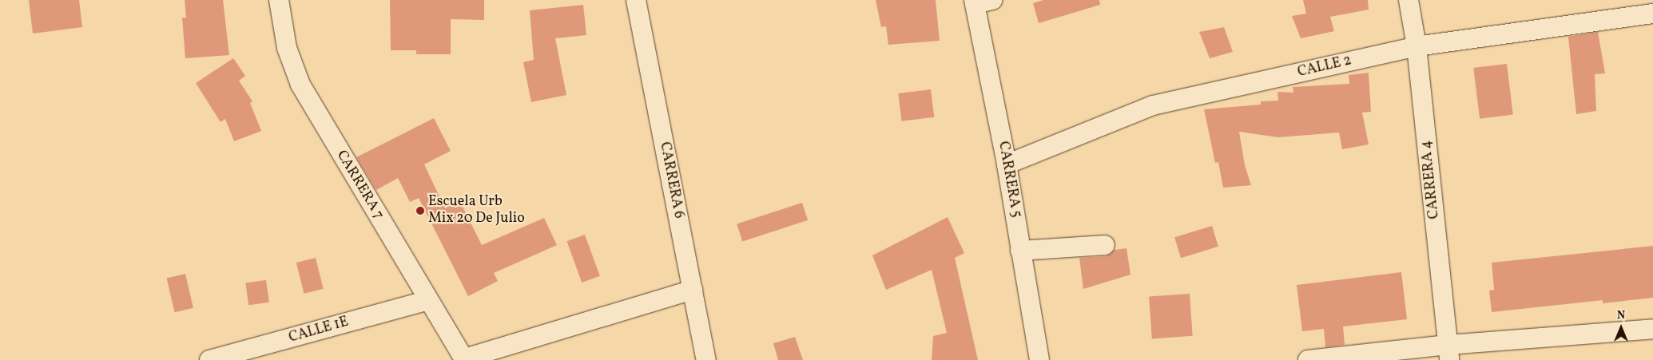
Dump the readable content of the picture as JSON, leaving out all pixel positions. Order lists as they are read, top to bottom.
{
  "streets": {
    "street": [
      "CALLE 2",
      "CARRERA 5",
      "CARRERA 4",
      "CARRERA 6",
      "CARRERA 7",
      "CALLE 1E"
    ]
  },
  "crossings": [
    ["CALLE 2", "CARRERA 5"],
    ["CALLE 2", "CARRERA 4"],
    ["CARRERA 7", "CALLE 1E"]
  ],
  "places": ["Escuela Urb Mix 20 De Julio"],
  "north": "top"
}
